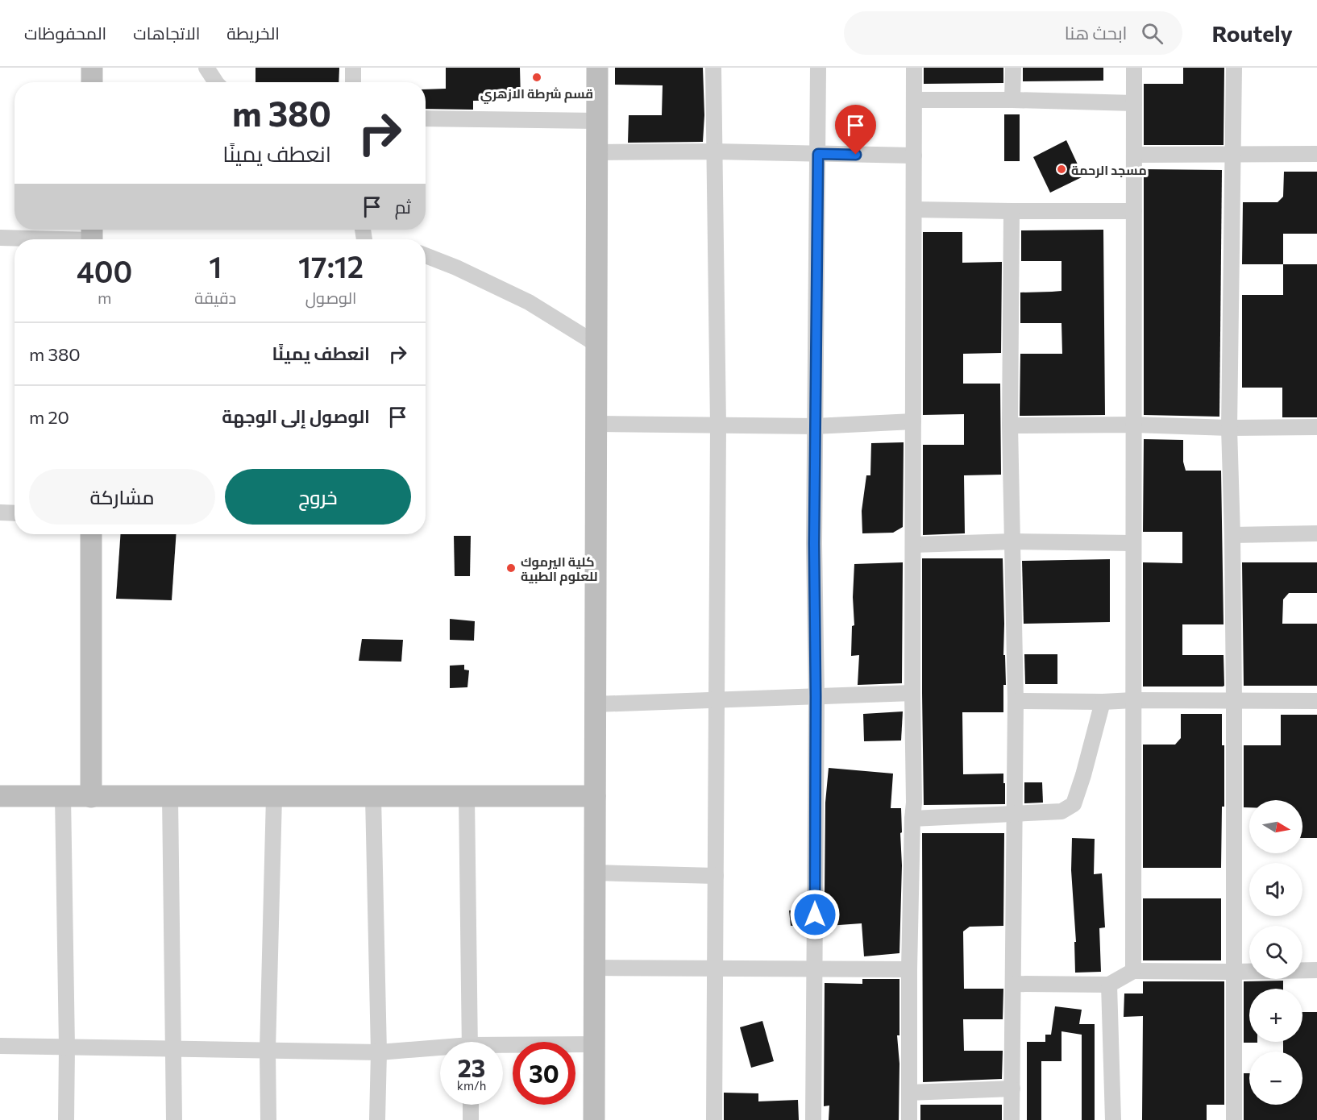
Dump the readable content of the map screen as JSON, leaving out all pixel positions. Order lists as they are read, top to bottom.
{
  "places": ["قسم شرطة الازهري", "مسجد الرحمة", "كلية اليرموك للعلوم الطبية"],
  "north": "right",
  "page": {
    "header": "Routely",
    "search": "ابحث هنا",
    "nav": ["الخريطة", "الاتجاهات", "المحفوظات"],
    "turn": ["380 m", "انعطف يمينًا"],
    "then": "ثم",
    "eta": [
      "17:12",
      "الوصول",
      "1",
      "دقيقة",
      "400",
      "m"
    ],
    "list": [
      {
        "name": "انعطف يمينًا",
        "value": "380 m"
      },
      {
        "name": "الوصول إلى الوجهة",
        "value": "20 m"
      }
    ],
    "buttons": ["خروج", "مشاركة"],
    "map_buttons": ["+", "−"],
    "speed": "23 km/h",
    "limit": "30"
  }
}
